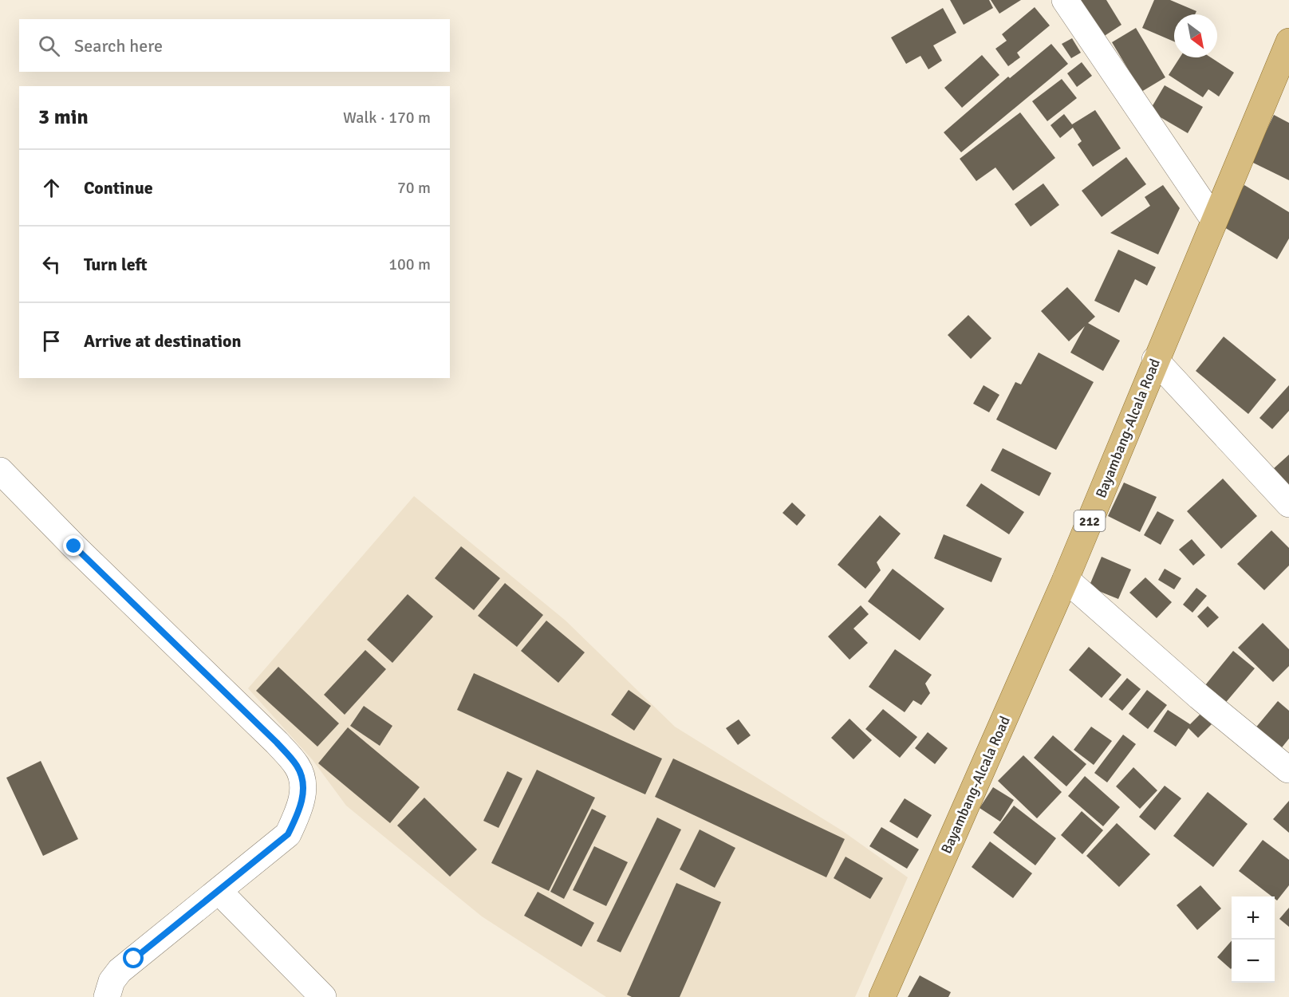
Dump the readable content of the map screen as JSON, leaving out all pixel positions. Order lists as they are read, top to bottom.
{
  "streets": {
    "main road": ["Bayambang-Alcala Road", "212"]
  },
  "north": "bottom right",
  "page": {
    "search": "Search here",
    "heading": ["3 min", "Walk · 170 m"],
    "list": [
      ["Continue", "70 m"],
      ["Turn left", "100 m"],
      "Arrive at destination"
    ],
    "map_buttons": ["+", "−"]
  }
}
